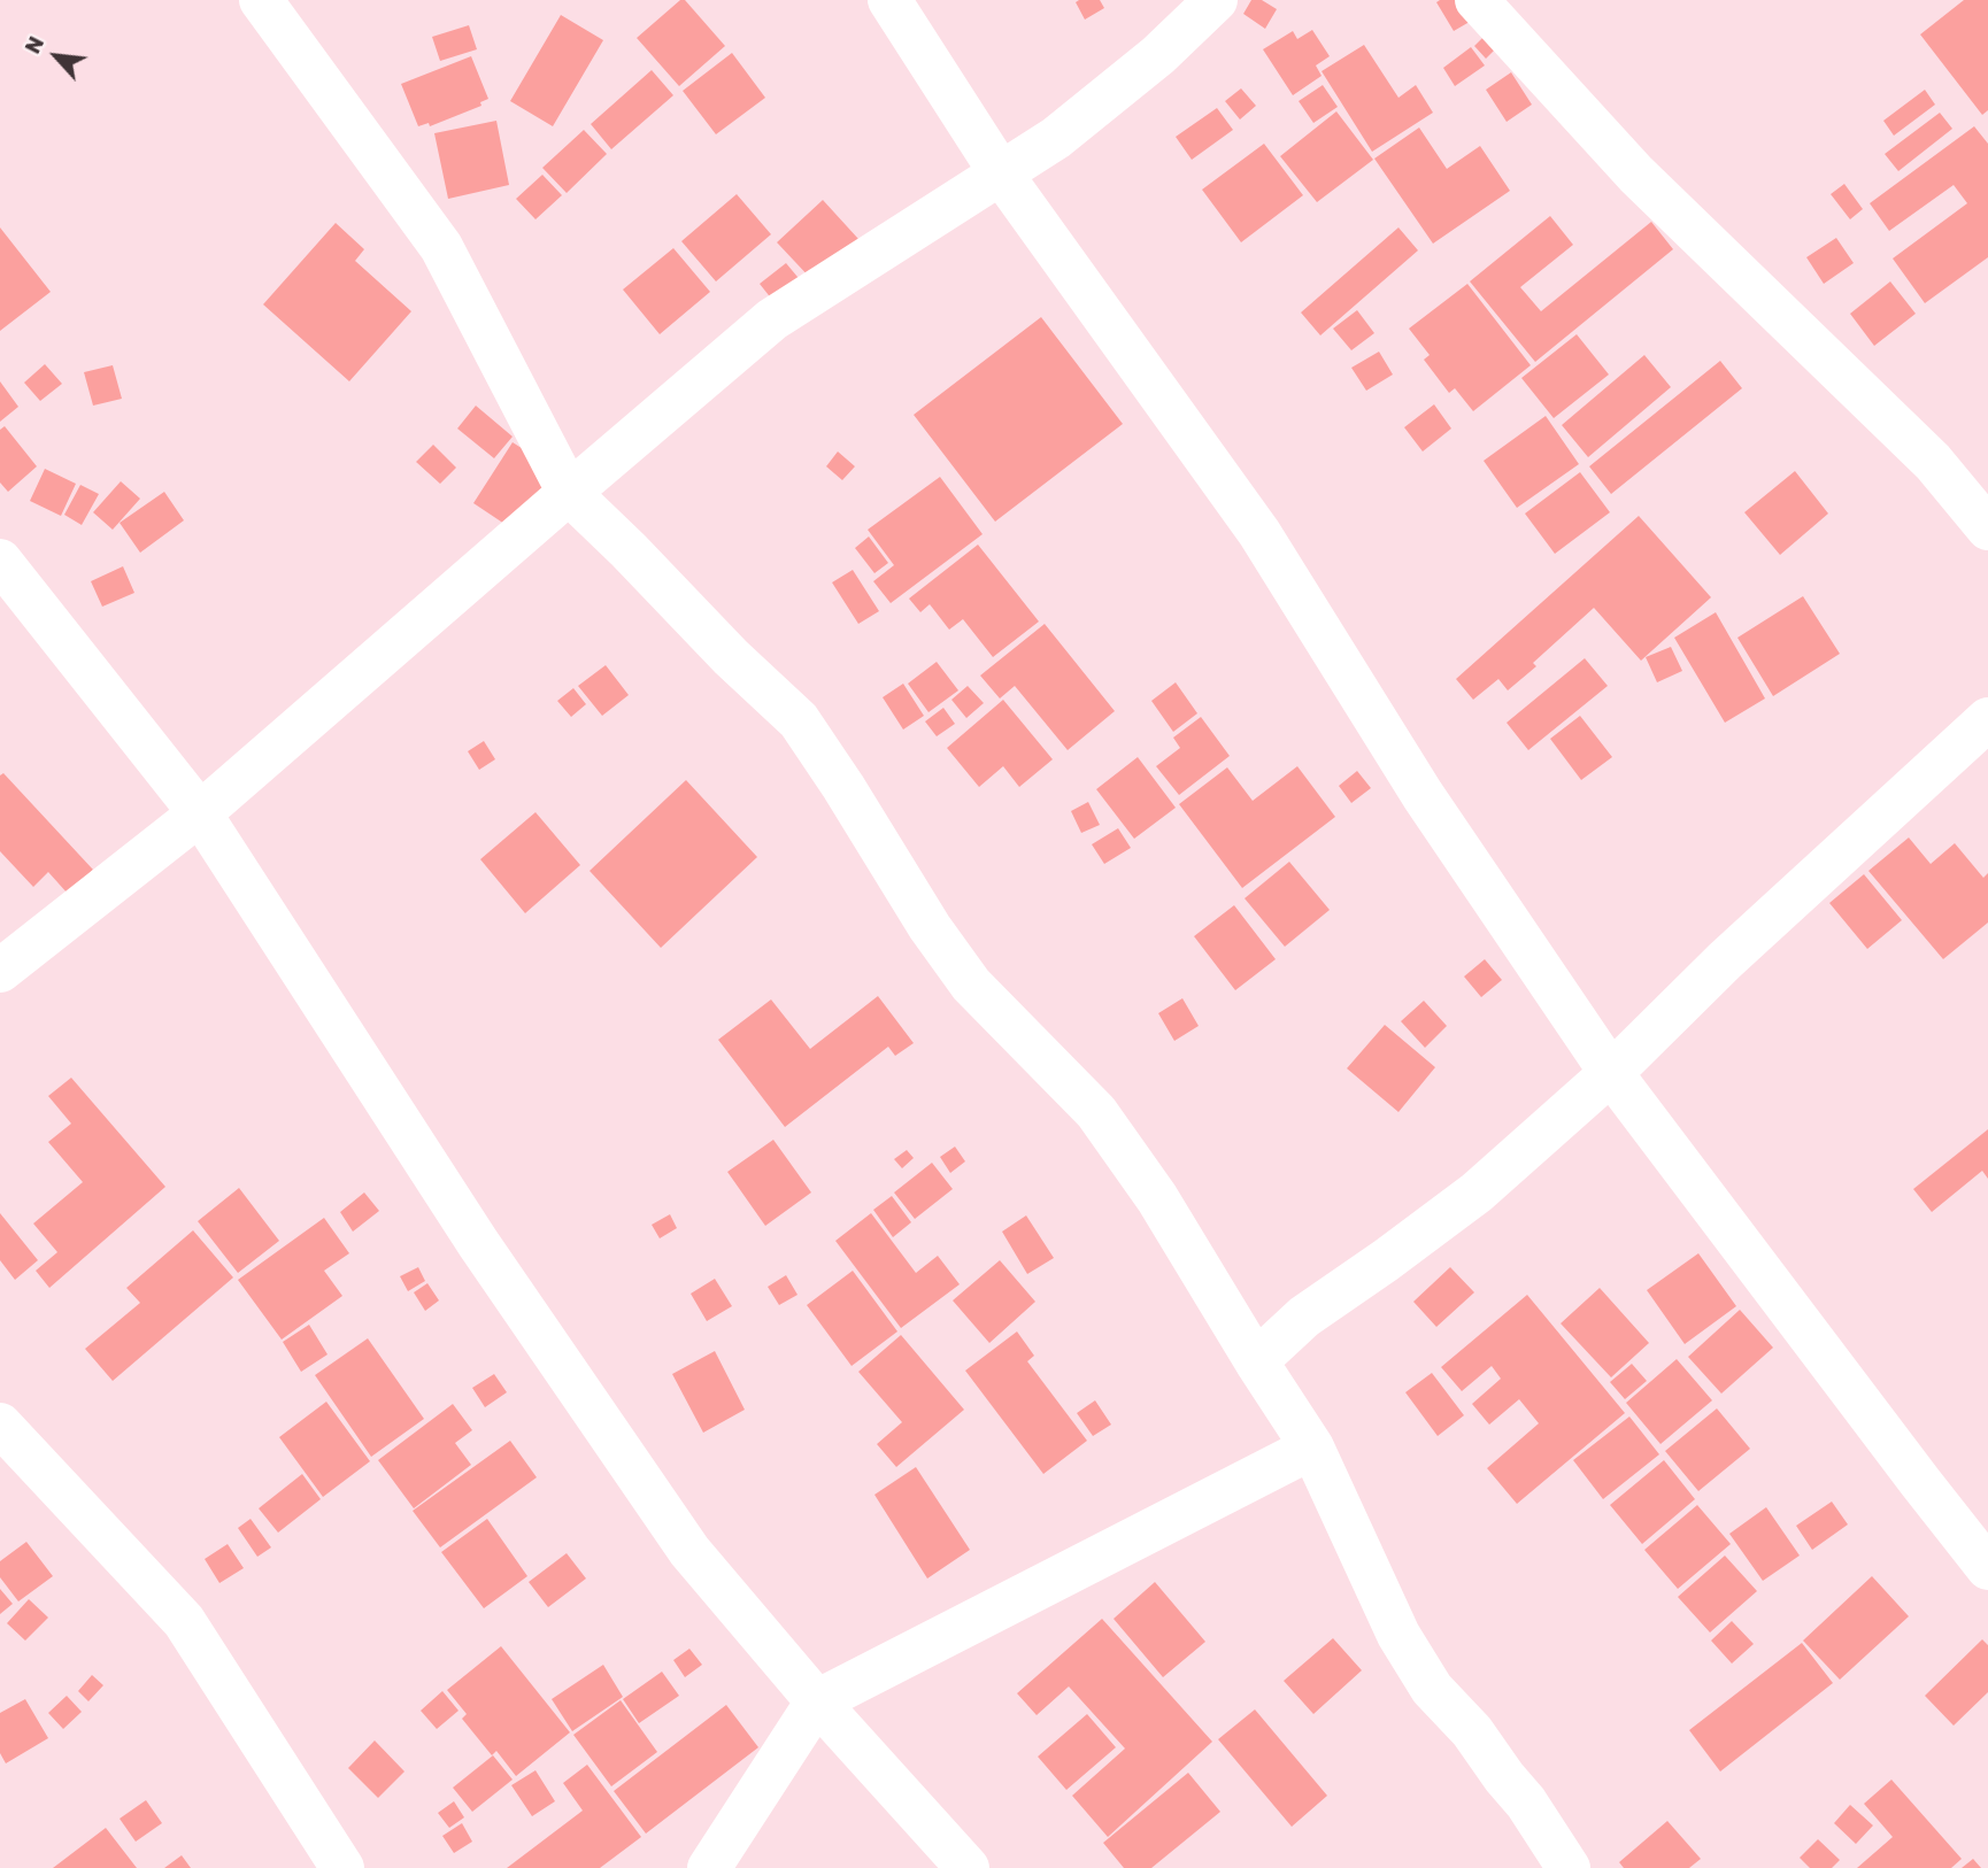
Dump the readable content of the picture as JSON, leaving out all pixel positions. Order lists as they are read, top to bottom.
{
  "north": "top left"
}
